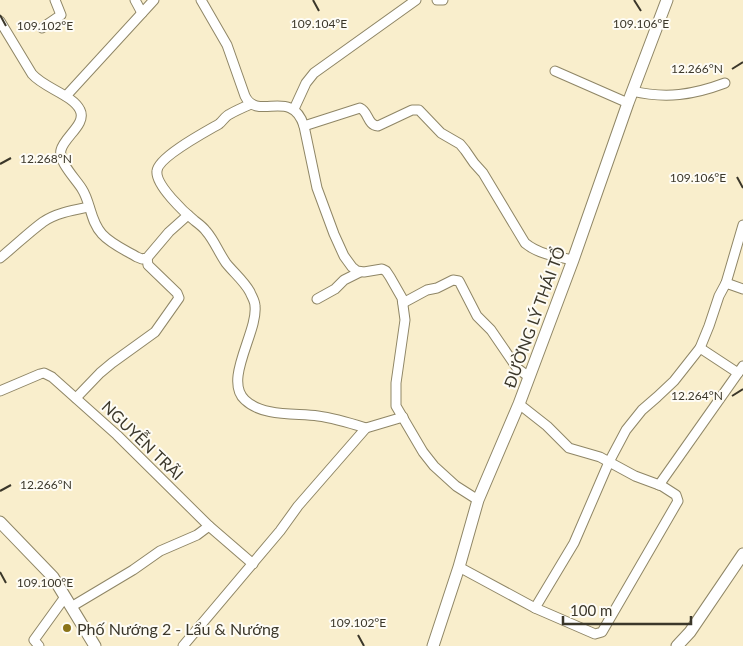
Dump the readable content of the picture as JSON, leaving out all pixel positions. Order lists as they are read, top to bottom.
{
  "streets": {
    "street": ["ĐƯỜNG LÝ THÁI TỔ", "NGUYỄN TRÃI"]
  },
  "places": ["Phố Nướng 2 - Lẩu & Nướng"],
  "scale_bar": "100 m",
  "coordinates": [
    "109.104°E",
    "109.106°E",
    "109.102°E",
    "12.266°N",
    "12.268°N",
    "12.264°N",
    "109.100°E"
  ]
}
